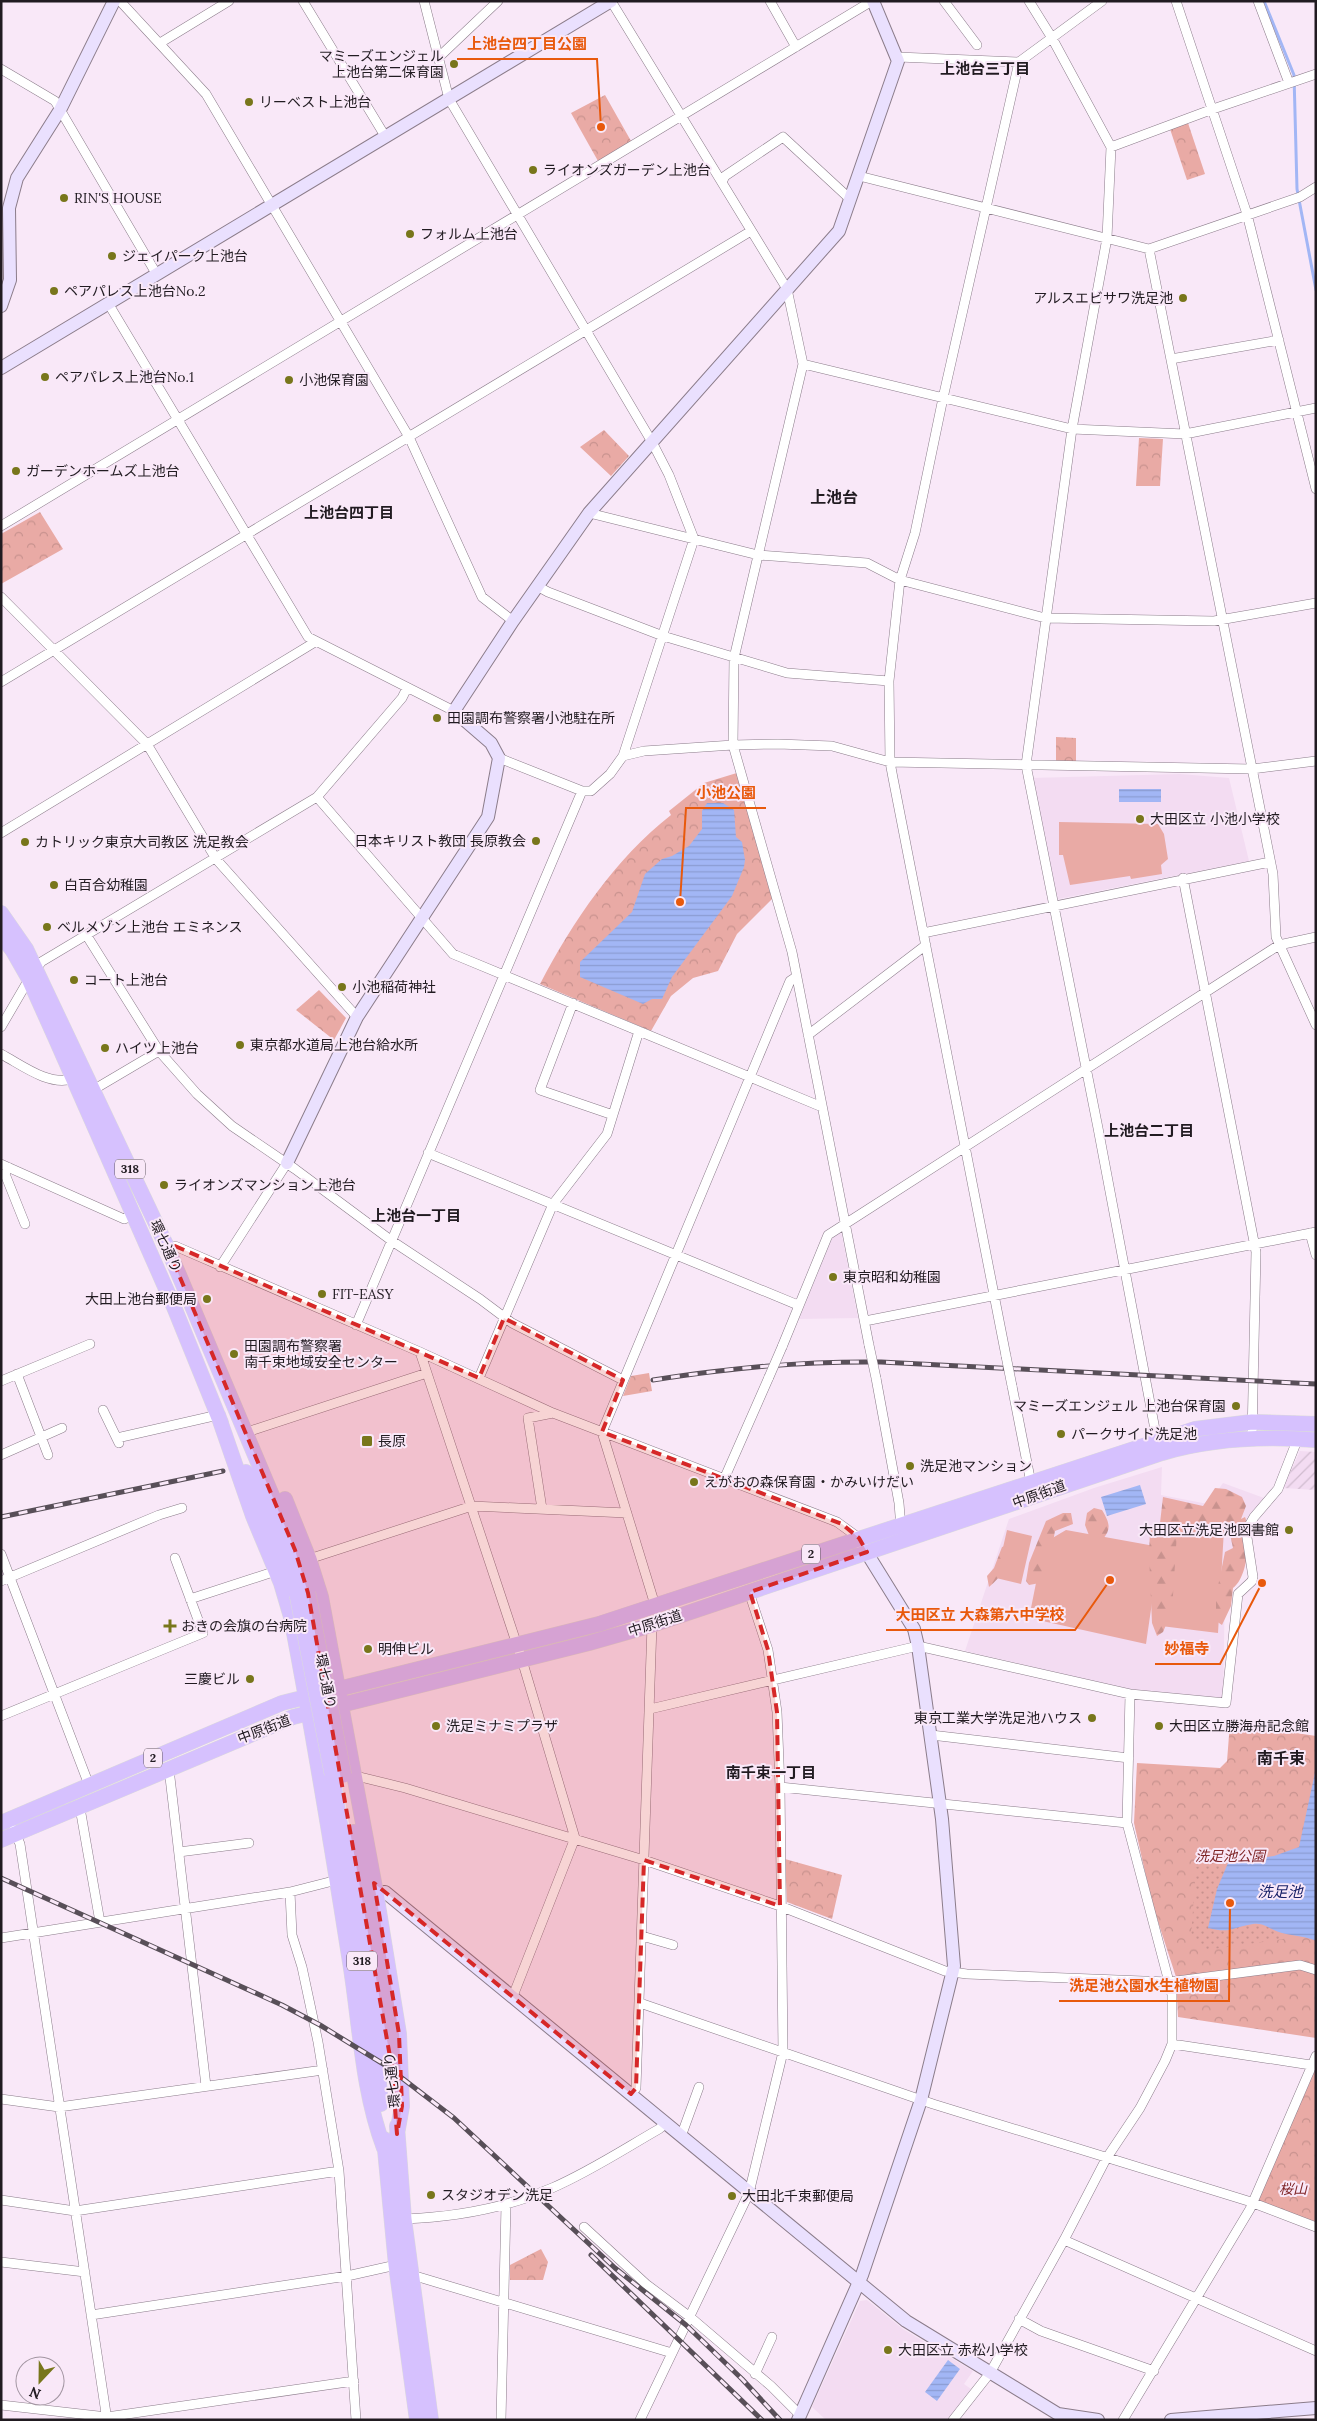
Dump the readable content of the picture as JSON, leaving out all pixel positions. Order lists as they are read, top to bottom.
{
  "streets": {
    "main road": [
      "318",
      "環七通り",
      "中原街道",
      "2"
    ]
  },
  "districts": [
    "上池台三丁目",
    "上池台",
    "上池台四丁目",
    "上池台二丁目",
    "上池台一丁目",
    "南千束",
    "南千束一丁目"
  ],
  "water": ["洗足池"],
  "parks": ["洗足池公園", "桜山"],
  "places": {
    "other": [
      "マミーズエンジェル 上池台第二保育園",
      "リーベスト上池台",
      "上池台四丁目公園",
      "ライオンズガーデン上池台",
      "RIN'S HOUSE",
      "フォルム上池台",
      "ジェイパーク上池台",
      "ペアパレス上池台No.2",
      "アルスエビサワ洗足池",
      "ペアパレス上池台No.1",
      "小池保育園",
      "ガーデンホームズ上池台",
      "田園調布警察署小池駐在所",
      "大田区立 小池小学校",
      "日本キリスト教団 長原教会",
      "カトリック東京大司教区 洗足教会",
      "白百合幼稚園",
      "小池公園",
      "ベルメゾン上池台 エミネンス",
      "コート上池台",
      "小池稲荷神社",
      "東京都水道局上池台給水所",
      "ハイツ上池台",
      "ライオンズマンション上池台",
      "東京昭和幼稚園",
      "FIT-EASY",
      "大田上池台郵便局",
      "田園調布警察署 南千束地域安全センター",
      "マミーズエンジェル 上池台保育園",
      "パークサイド洗足池",
      "洗足池マンション",
      "えがおの森保育園・かみいけだい",
      "大田区立洗足池図書館",
      "大田区立 大森第六中学校",
      "妙福寺",
      "明伸ビル",
      "三慶ビル",
      "東京工業大学洗足池ハウス",
      "洗足ミナミプラザ",
      "大田区立勝海舟記念館",
      "洗足池公園水生植物園",
      "スタジオデン洗足",
      "大田北千束郵便局",
      "大田区立 赤松小学校"
    ],
    "transit": ["長原"],
    "health": ["おきの会旗の台病院"]
  },
  "north": "bottom"
}
